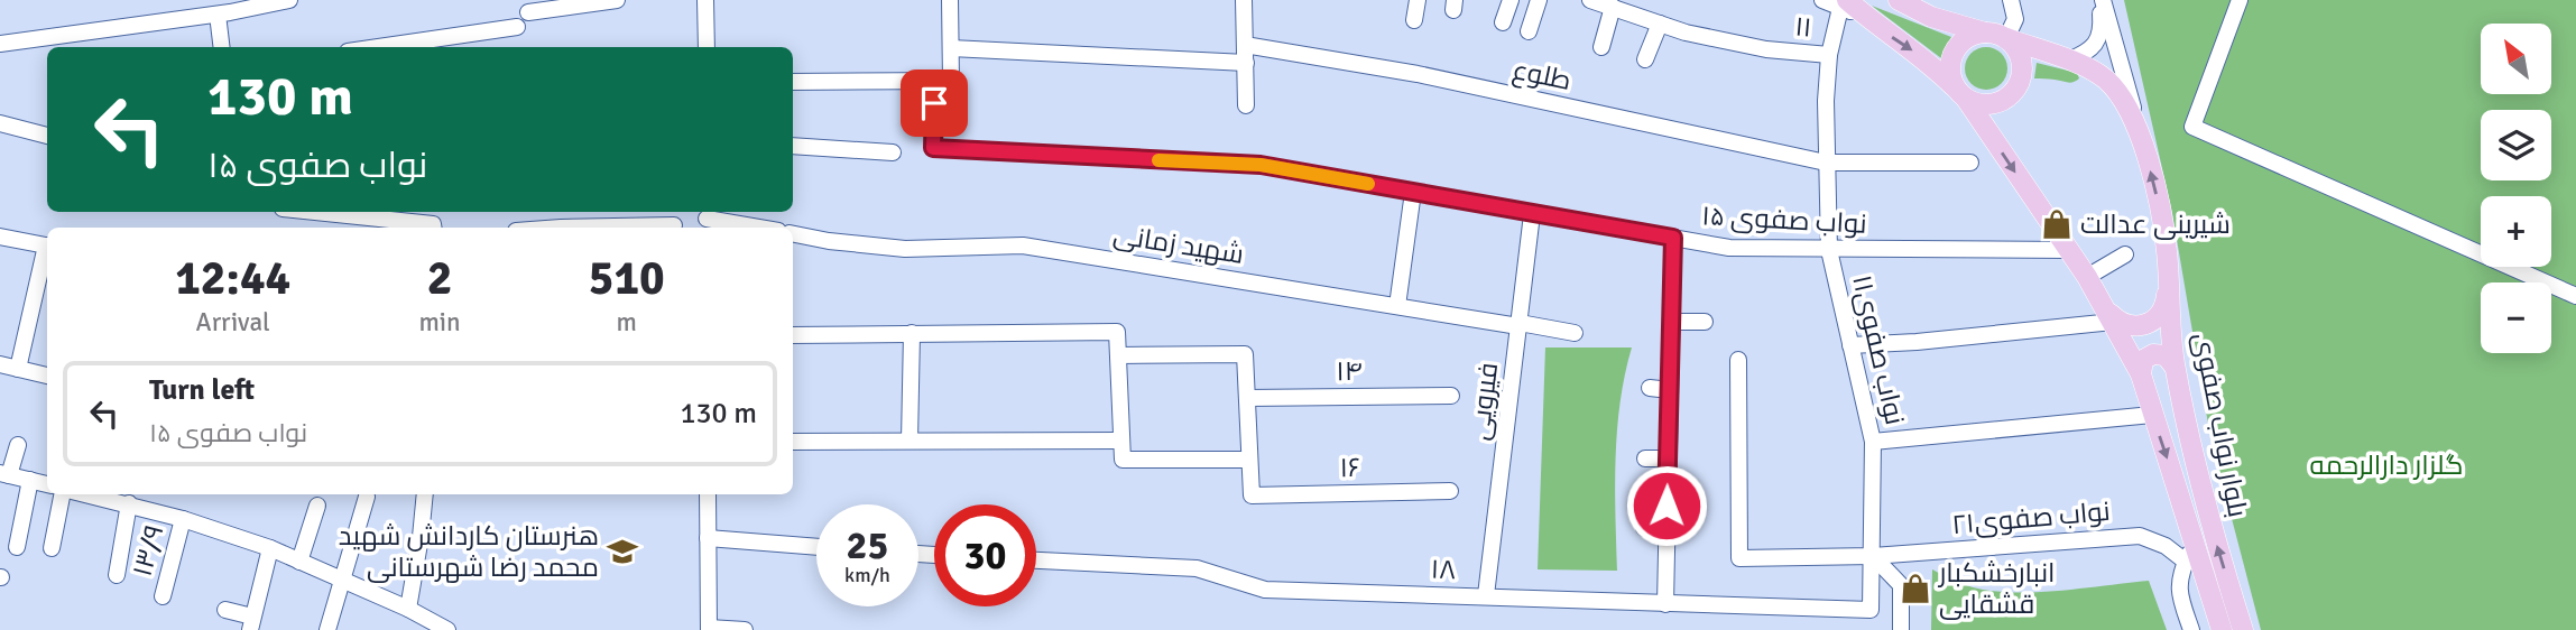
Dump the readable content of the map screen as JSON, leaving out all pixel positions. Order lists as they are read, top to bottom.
{
  "streets": {
    "main road": ["بلوار نواب صفوی"],
    "street": [
      "۱۱",
      "طلوع",
      "نواب صفوی ۱۵",
      "شهید زمانی",
      "۱۱نواب صفوی",
      "۱۴",
      "فیرویی",
      "۱۶",
      "۲۱نواب صفوی",
      "۱۳/۹",
      "۱۸"
    ]
  },
  "crossings": [
    ["۱۱", "۱۱نواب صفوی"],
    ["طلوع", "۱۱نواب صفوی"],
    ["نواب صفوی ۱۵", "۱۱نواب صفوی"],
    ["نواب صفوی ۱۵", "فیرویی"],
    ["نواب صفوی ۱۵", "بلوار نواب صفوی"],
    ["شهید زمانی", "فیرویی"],
    ["۱۱نواب صفوی", "۲۱نواب صفوی"],
    ["۱۱نواب صفوی", "۱۸"],
    ["فیرویی", "۱۸"]
  ],
  "parks": ["گلزار دارالرحمه"],
  "places": {
    "shop": ["شیرینی عدالت", "انبارخشکبار قشقایی"],
    "school or university": ["هنرستان کاردانش شهید محمد رضا شهرستانی"]
  },
  "north": "top left",
  "page": {
    "map_buttons": ["+", "−"],
    "turn": ["130 m", "نواب صفوی ۱۵"],
    "eta": [
      "12:44",
      "Arrival",
      "2",
      "min",
      "510",
      "m"
    ],
    "list": [
      {
        "name": "Turn left",
        "note": "نواب صفوی ۱۵",
        "value": "130 m"
      }
    ],
    "speed": "25 km/h",
    "limit": "30"
  }
}
